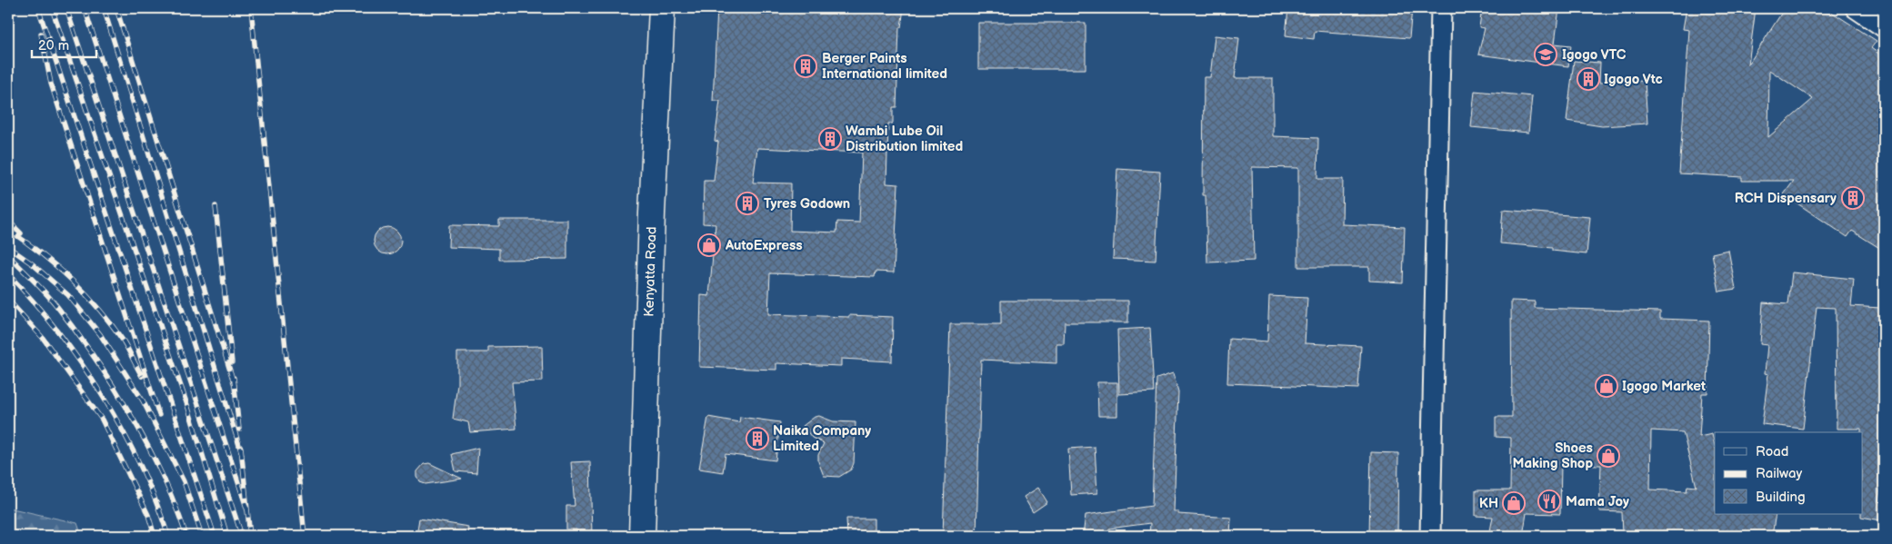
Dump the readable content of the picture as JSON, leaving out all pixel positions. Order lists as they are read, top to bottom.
{
  "streets": {
    "highway": ["Kenyatta Road"]
  },
  "places": {
    "school or university": ["Igogo VTC"],
    "building": [
      "Berger Paints International limited",
      "Igogo Vtc",
      "Wambi Lube Oil Distribution limited",
      "RCH Dispensary",
      "Tyres Godown",
      "Naika Company Limited"
    ],
    "shop": [
      "AutoExpress",
      "Igogo Market",
      "Shoes Making Shop",
      "KH"
    ],
    "restaurant": ["Mama Joy"]
  },
  "legend": ["Road", "Railway", "Building"],
  "scale_bar": "20 m"
}
